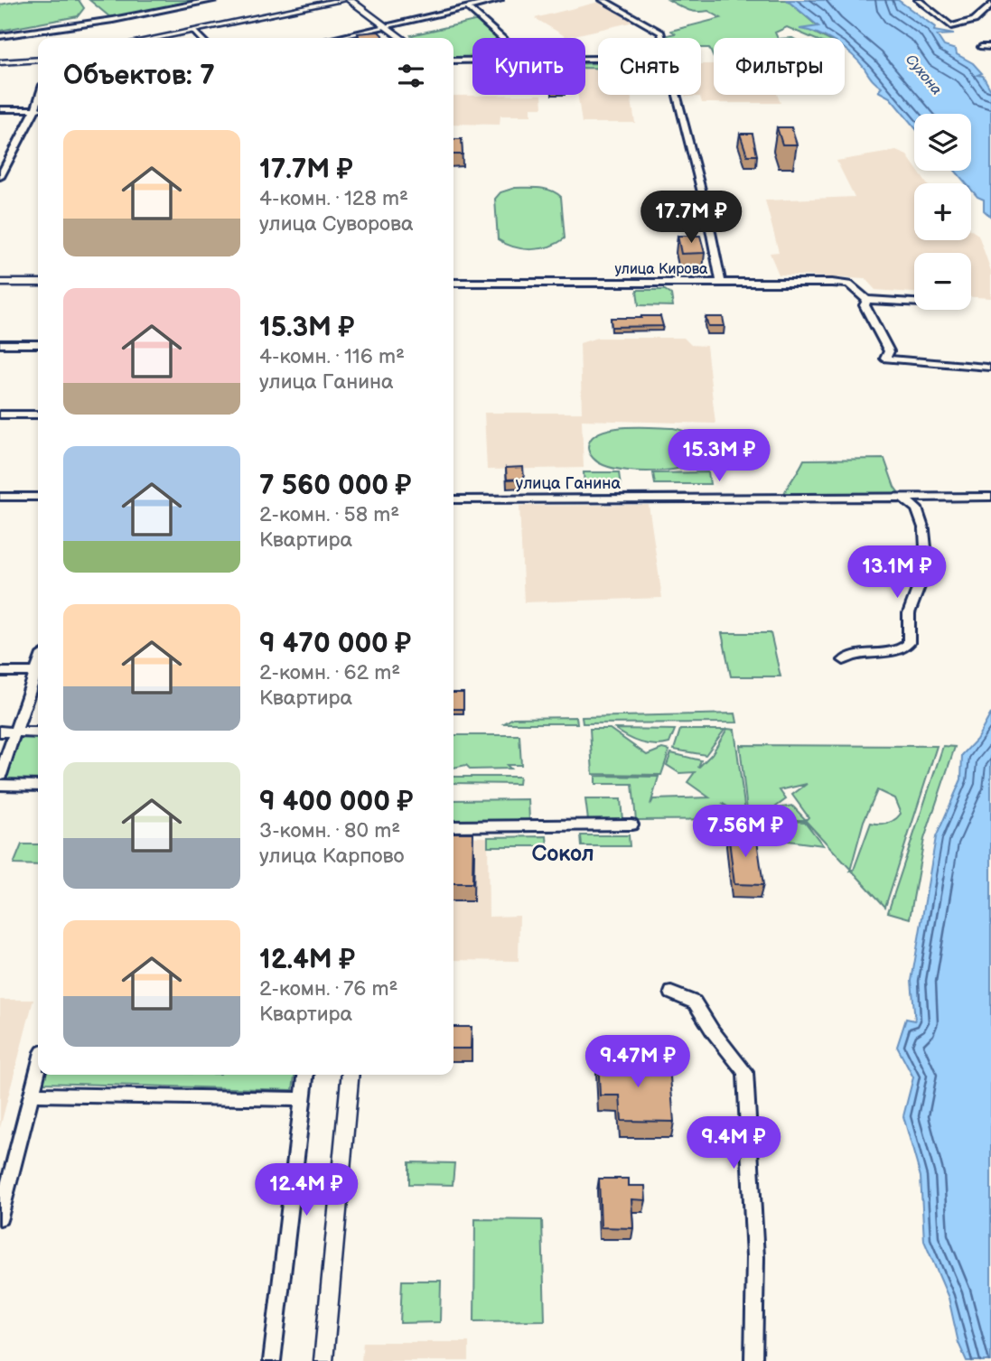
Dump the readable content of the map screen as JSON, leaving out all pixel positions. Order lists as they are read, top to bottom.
{
  "streets": {
    "street": ["улица Кирова", "улица Ганина"]
  },
  "districts": ["Сокол"],
  "water": ["Сухона"],
  "page": {
    "chip": ["Купить", "Снять", "Фильтры"],
    "heading": "Объектов: 7",
    "map_buttons": ["+", "−"],
    "list": [
      {
        "name": "17.7M ₽",
        "note": "4-комн. · 128 m² · улица Суворова"
      },
      {
        "name": "15.3M ₽",
        "note": "4-комн. · 116 m² · улица Ганина"
      },
      {
        "name": "7 560 000 ₽",
        "note": "2-комн. · 58 m² · Квартира"
      },
      {
        "name": "9 470 000 ₽",
        "note": "2-комн. · 62 m² · Квартира"
      },
      {
        "name": "9 400 000 ₽",
        "note": "3-комн. · 80 m² · улица Карпово"
      },
      {
        "name": "12.4M ₽",
        "note": "2-комн. · 76 m² · Квартира"
      }
    ],
    "price": [
      "17.7M ₽",
      "15.3M ₽",
      "13.1M ₽",
      "7.56M ₽",
      "9.47M ₽",
      "9.4M ₽",
      "12.4M ₽"
    ]
  }
}
